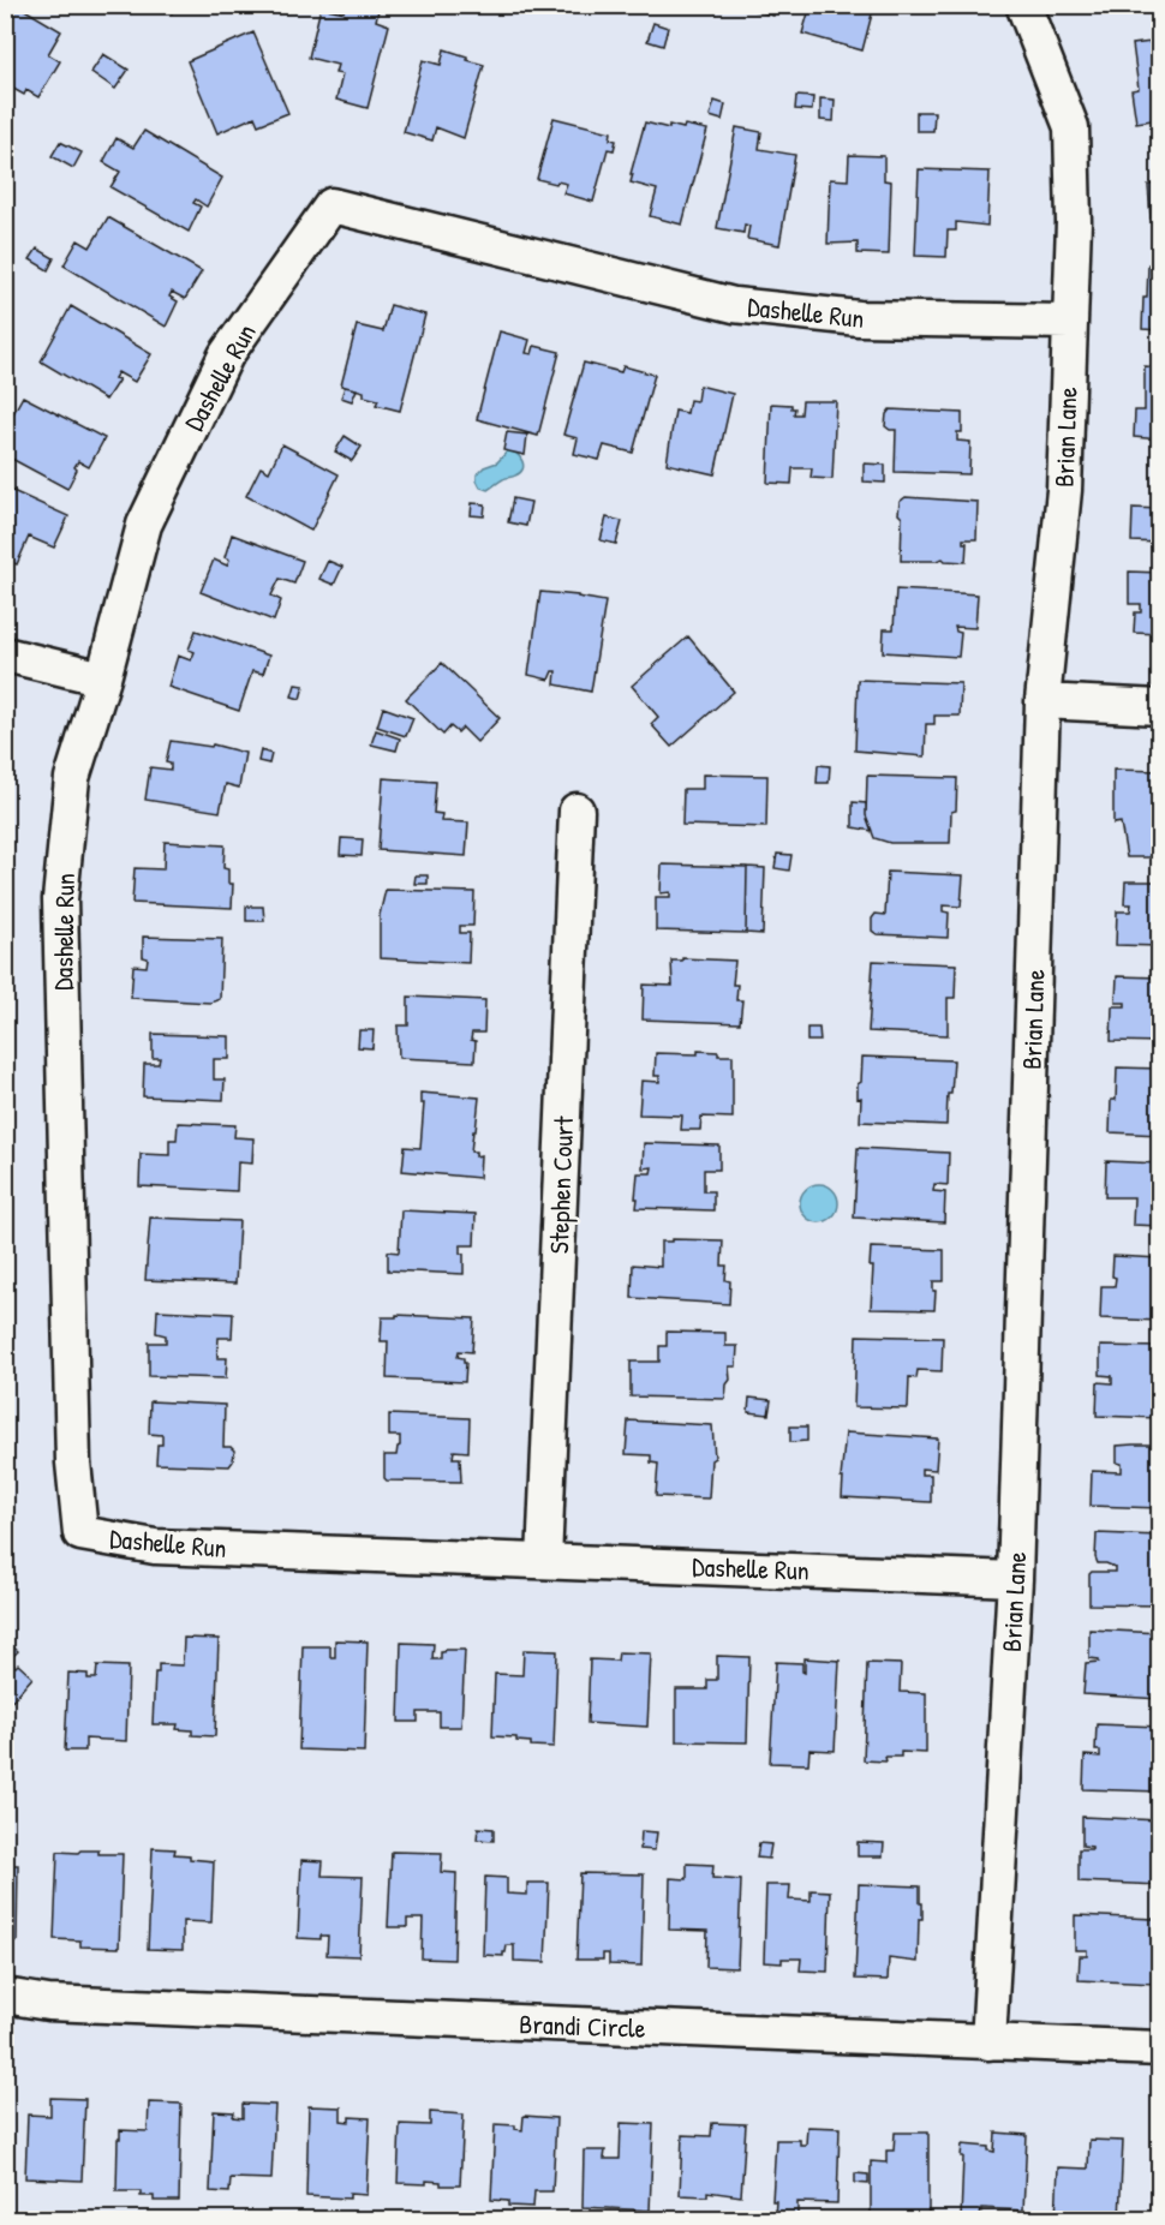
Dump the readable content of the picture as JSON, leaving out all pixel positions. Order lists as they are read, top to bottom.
{
  "streets": {
    "street": [
      "Dashelle Run",
      "Brian Lane",
      "Stephen Court",
      "Brandi Circle"
    ]
  },
  "crossings": [
    ["Dashelle Run", "Brian Lane"],
    ["Dashelle Run", "Stephen Court"],
    ["Brian Lane", "Brandi Circle"]
  ]
}
